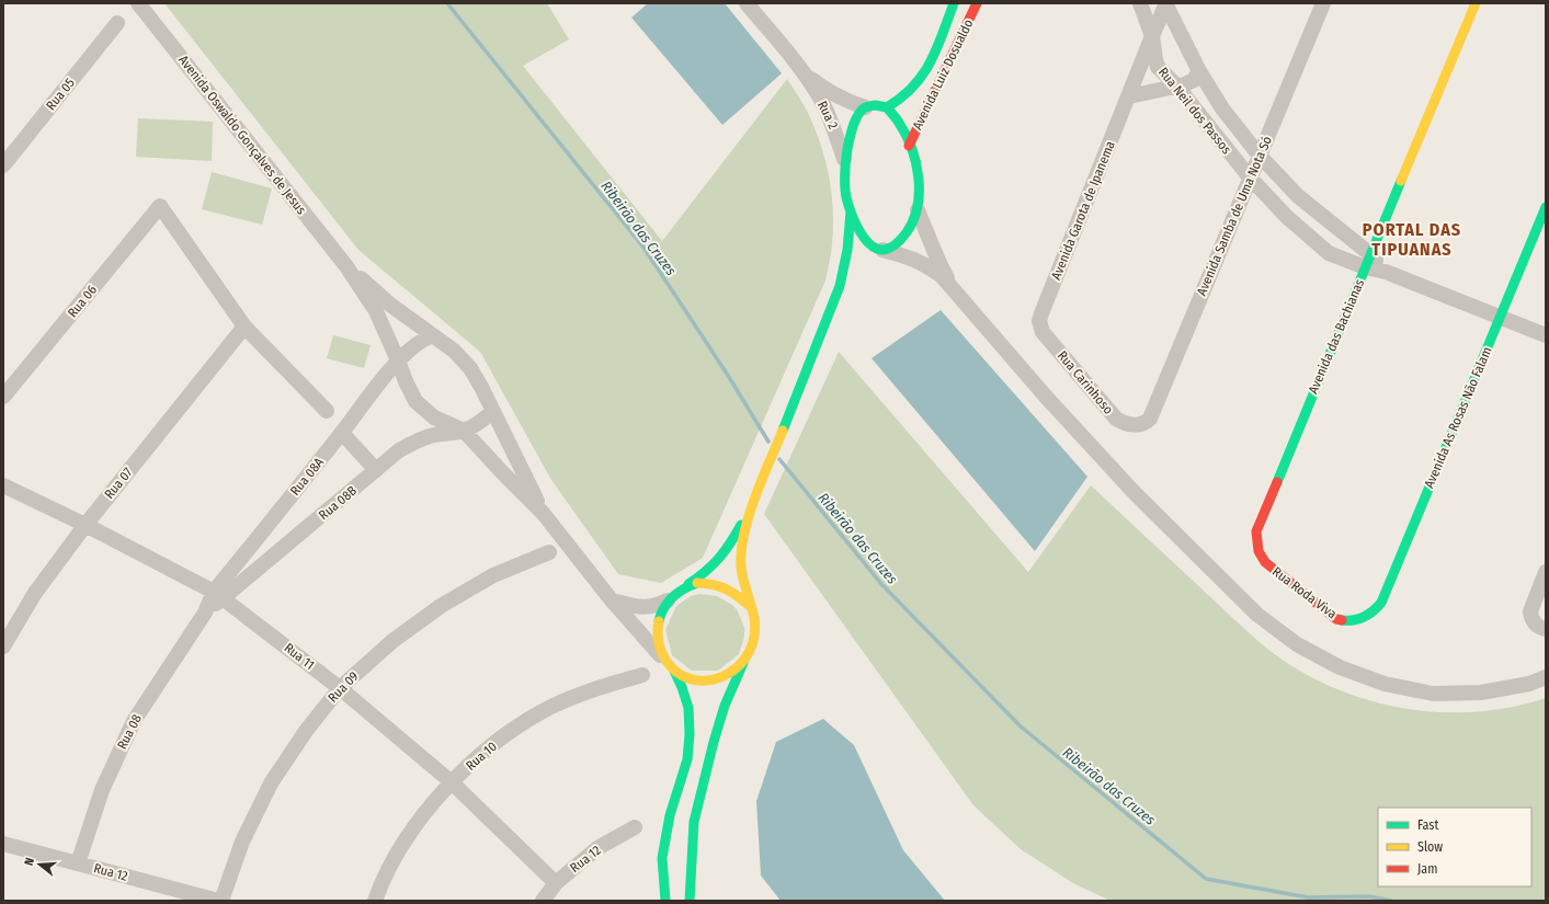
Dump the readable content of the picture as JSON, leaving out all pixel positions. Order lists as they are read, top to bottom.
{
  "streets": {
    "street": [
      "Avenida Luiz Dosualdo",
      "Rua 05",
      "Rua Neil dos Passos",
      "Rua 2",
      "Avenida Oswaldo Gonçalves de Jesus",
      "Avenida Garota de Ipanema",
      "Avenida Samba de Uma Nota Só",
      "Rua 06",
      "Avenida das Bachianas",
      "Rua Carinhoso",
      "Avenida As Rosas Não Falam",
      "Rua 08A",
      "Rua 07",
      "Rua 08B",
      "Rua Roda Viva",
      "Rua 11",
      "Rua 09",
      "Rua 08",
      "Rua 10",
      "Rua 12"
    ]
  },
  "crossings": [
    ["Rua Neil dos Passos", "Avenida Garota de Ipanema"],
    ["Rua Neil dos Passos", "Avenida Samba de Uma Nota Só"],
    ["Rua Neil dos Passos", "Avenida das Bachianas"],
    ["Rua Neil dos Passos", "Avenida As Rosas Não Falam"],
    ["Avenida Oswaldo Gonçalves de Jesus", "Rua 08A"],
    ["Avenida Oswaldo Gonçalves de Jesus", "Rua 08B"],
    ["Avenida Garota de Ipanema", "Rua Carinhoso"],
    ["Avenida Samba de Uma Nota Só", "Rua Carinhoso"],
    ["Rua 06", "Rua 07"],
    ["Avenida das Bachianas", "Rua Roda Viva"],
    ["Avenida As Rosas Não Falam", "Rua Roda Viva"],
    ["Rua 08A", "Rua 08B"],
    ["Rua 08A", "Rua 11"],
    ["Rua 08A", "Rua 08"],
    ["Rua 07", "Rua 11"],
    ["Rua 08B", "Rua 11"],
    ["Rua 08B", "Rua 08"],
    ["Rua 11", "Rua 09"],
    ["Rua 11", "Rua 08"],
    ["Rua 11", "Rua 10"],
    ["Rua 11", "Rua 12"],
    ["Rua 09", "Rua 12"],
    ["Rua 08", "Rua 12"]
  ],
  "districts": ["PORTAL DAS TIPUANAS"],
  "water": ["Ribeirão das Cruzes"],
  "legend": ["Fast", "Slow", "Jam"],
  "north": "left"
}
